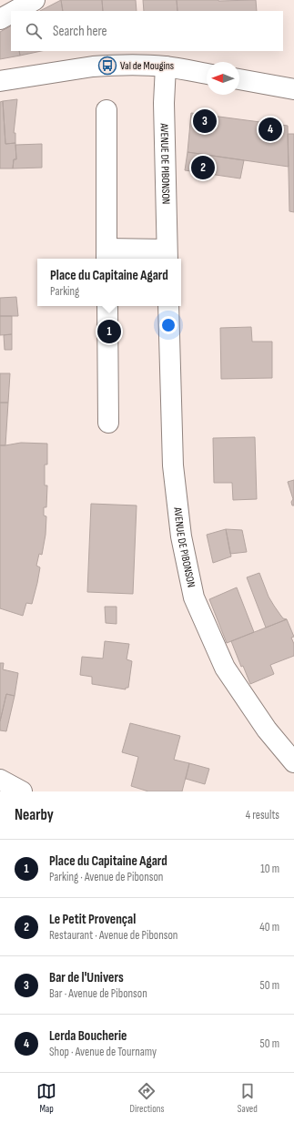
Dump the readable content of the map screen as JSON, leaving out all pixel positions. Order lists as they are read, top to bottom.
{
  "streets": {
    "street": ["AVENUE DE PIBONSON"]
  },
  "places": {
    "bus stop": ["Val de Mougins"]
  },
  "north": "left",
  "page": {
    "search": "Search here",
    "pins": [
      "3",
      "4",
      "2",
      "1"
    ],
    "popup": ["Place du Capitaine Agard", "Parking"],
    "heading": ["Nearby", "4 results"],
    "list": [
      {
        "mark": "1",
        "name": "Place du Capitaine Agard",
        "note": "Parking · Avenue de Pibonson",
        "value": "10 m"
      },
      {
        "mark": "2",
        "name": "Le Petit Provençal",
        "note": "Restaurant · Avenue de Pibonson",
        "value": "40 m"
      },
      {
        "mark": "3",
        "name": "Bar de l'Univers",
        "note": "Bar · Avenue de Pibonson",
        "value": "50 m"
      },
      {
        "mark": "4",
        "name": "Lerda Boucherie",
        "note": "Shop · Avenue de Tournamy",
        "value": "50 m"
      }
    ],
    "nav": ["Map", "Directions", "Saved"]
  }
}
